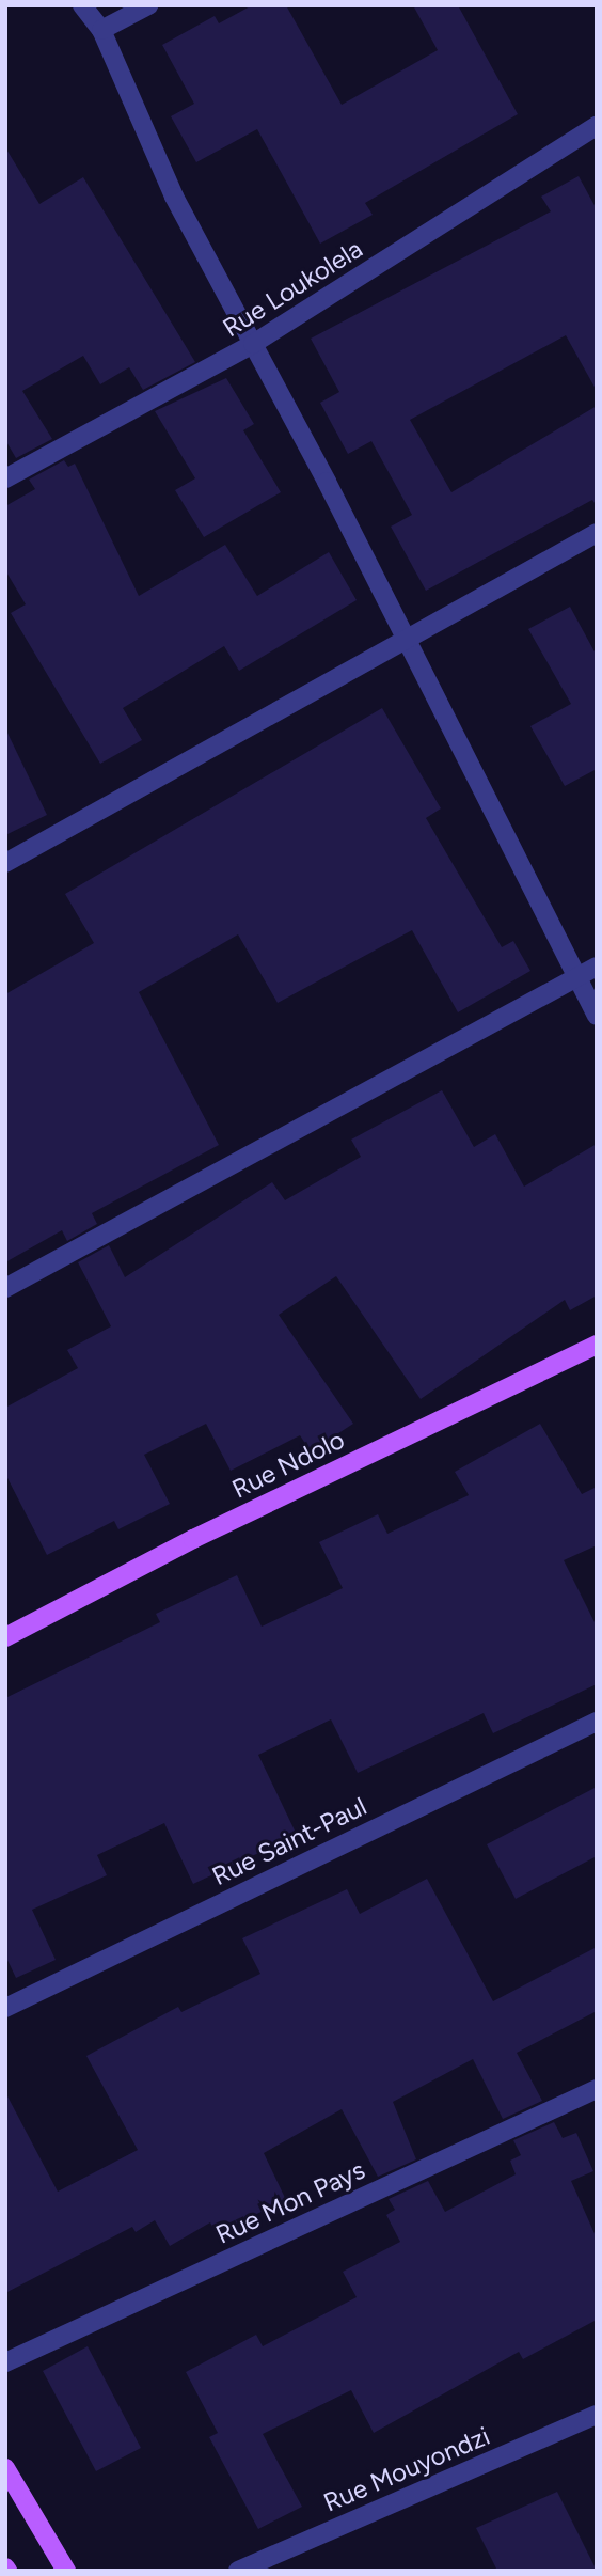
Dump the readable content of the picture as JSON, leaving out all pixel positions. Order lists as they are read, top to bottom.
{
  "streets": {
    "main road": ["Rue Ndolo"],
    "street": [
      "Rue Loukolela",
      "Rue Saint-Paul",
      "Rue Mon Pays",
      "Rue Mouyondzi"
    ]
  }
}
